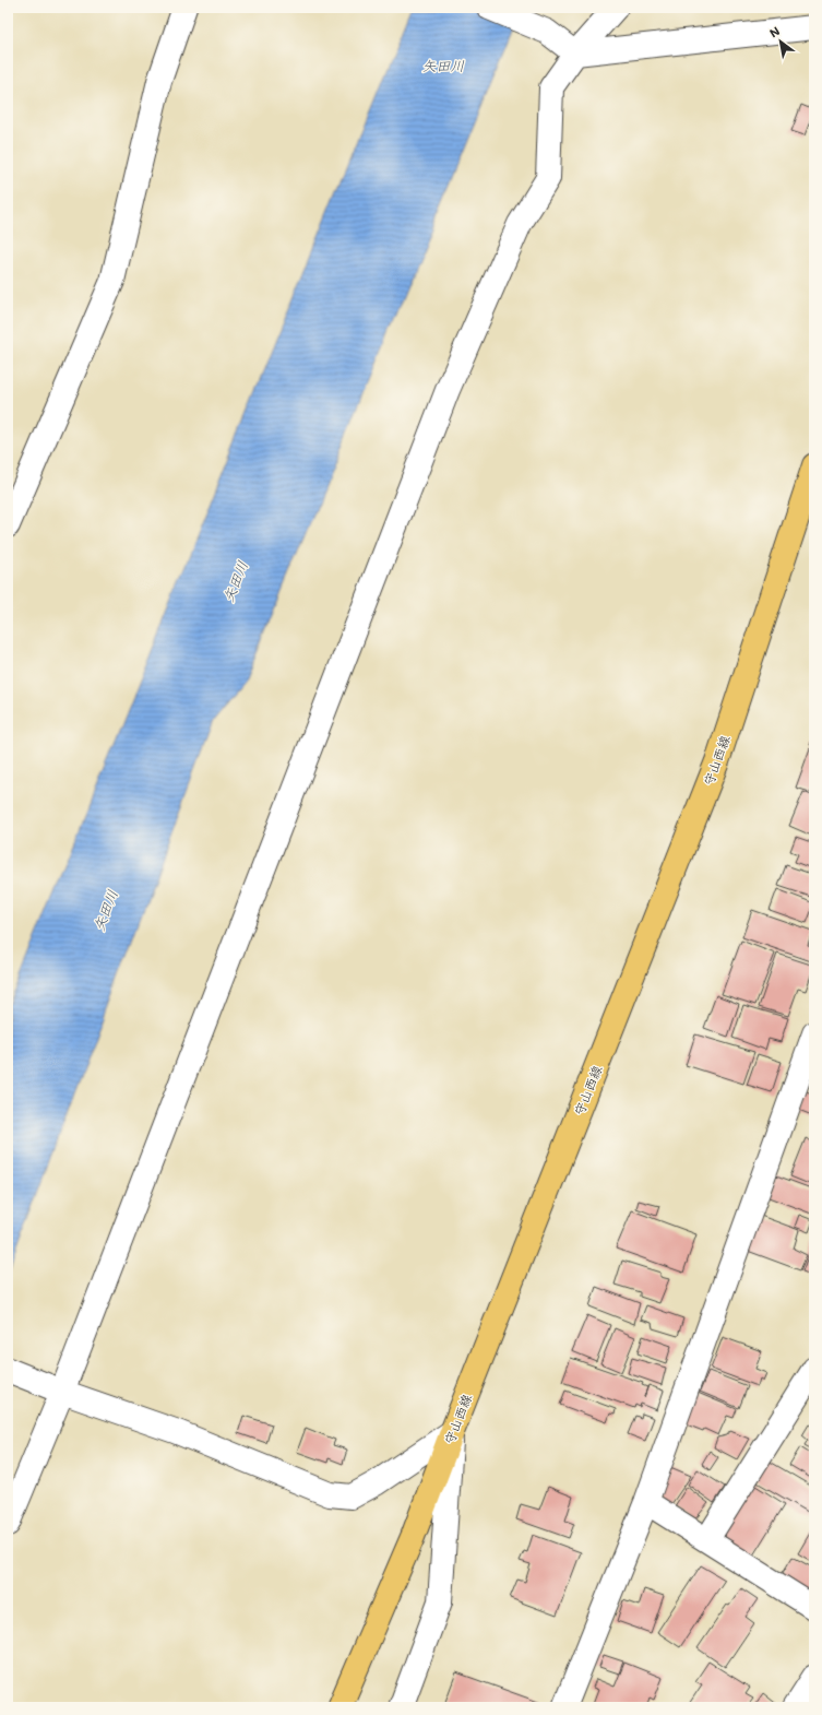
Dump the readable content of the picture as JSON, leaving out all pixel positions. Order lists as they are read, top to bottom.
{
  "streets": {
    "main road": ["守山西線"]
  },
  "water": ["矢田川"],
  "north": "top left"
}
